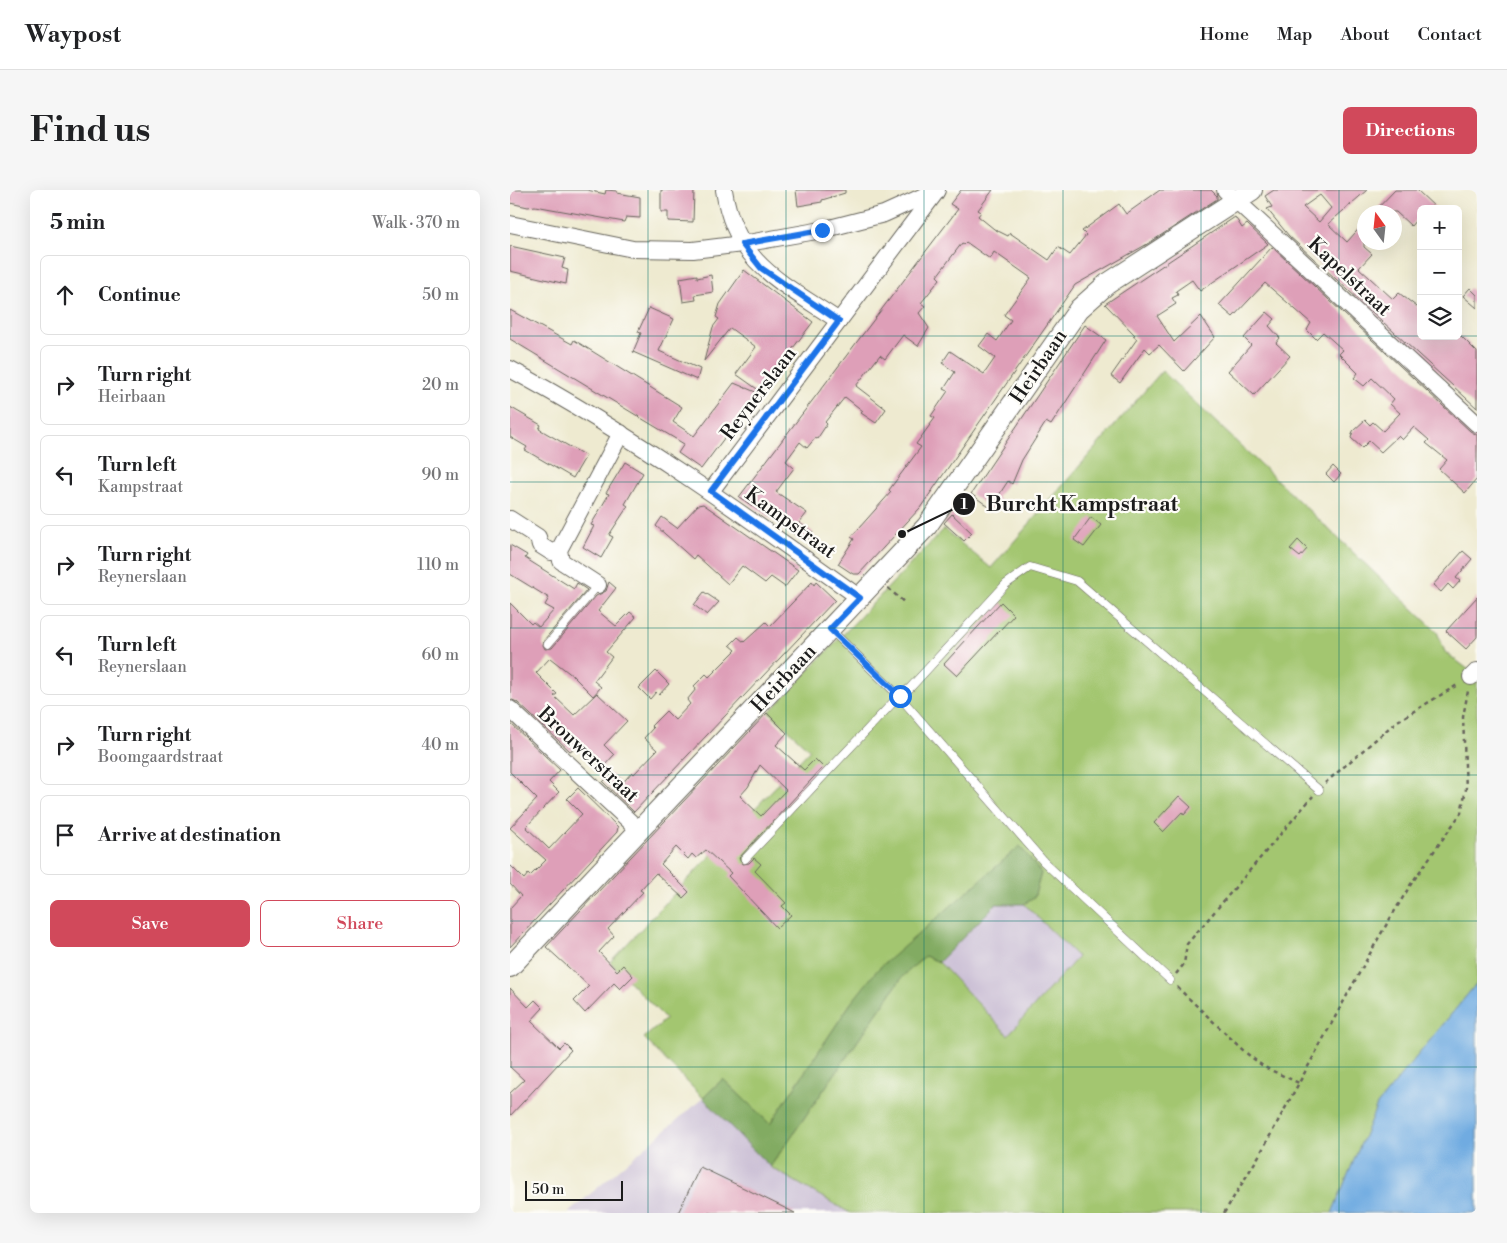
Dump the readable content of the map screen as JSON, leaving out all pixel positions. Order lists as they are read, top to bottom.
{
  "streets": {
    "street": [
      "Kapelstraat",
      "Heirbaan",
      "Reynerslaan",
      "Kampstraat",
      "Brouwerstraat"
    ]
  },
  "crossings": [
    ["Kapelstraat", "Heirbaan"],
    ["Heirbaan", "Kampstraat"],
    ["Heirbaan", "Brouwerstraat"],
    ["Reynerslaan", "Kampstraat"]
  ],
  "places": ["Burcht Kampstraat"],
  "scale_bar": "50 m",
  "north": "top",
  "page": {
    "header": "Waypost",
    "nav": [
      "Home",
      "Map",
      "About",
      "Contact"
    ],
    "buttons": [
      "Directions",
      ["Save", "Share"]
    ],
    "title": "Find us",
    "heading": ["5 min", "Walk · 370 m"],
    "map_buttons": ["+", "−"],
    "list": [
      ["Continue", "50 m"],
      ["Turn right", "Heirbaan", "20 m"],
      ["Turn left", "Kampstraat", "90 m"],
      ["Turn right", "Reynerslaan", "110 m"],
      ["Turn left", "Reynerslaan", "60 m"],
      ["Turn right", "Boomgaardstraat", "40 m"],
      "Arrive at destination"
    ],
    "scale": "50 m"
  }
}
